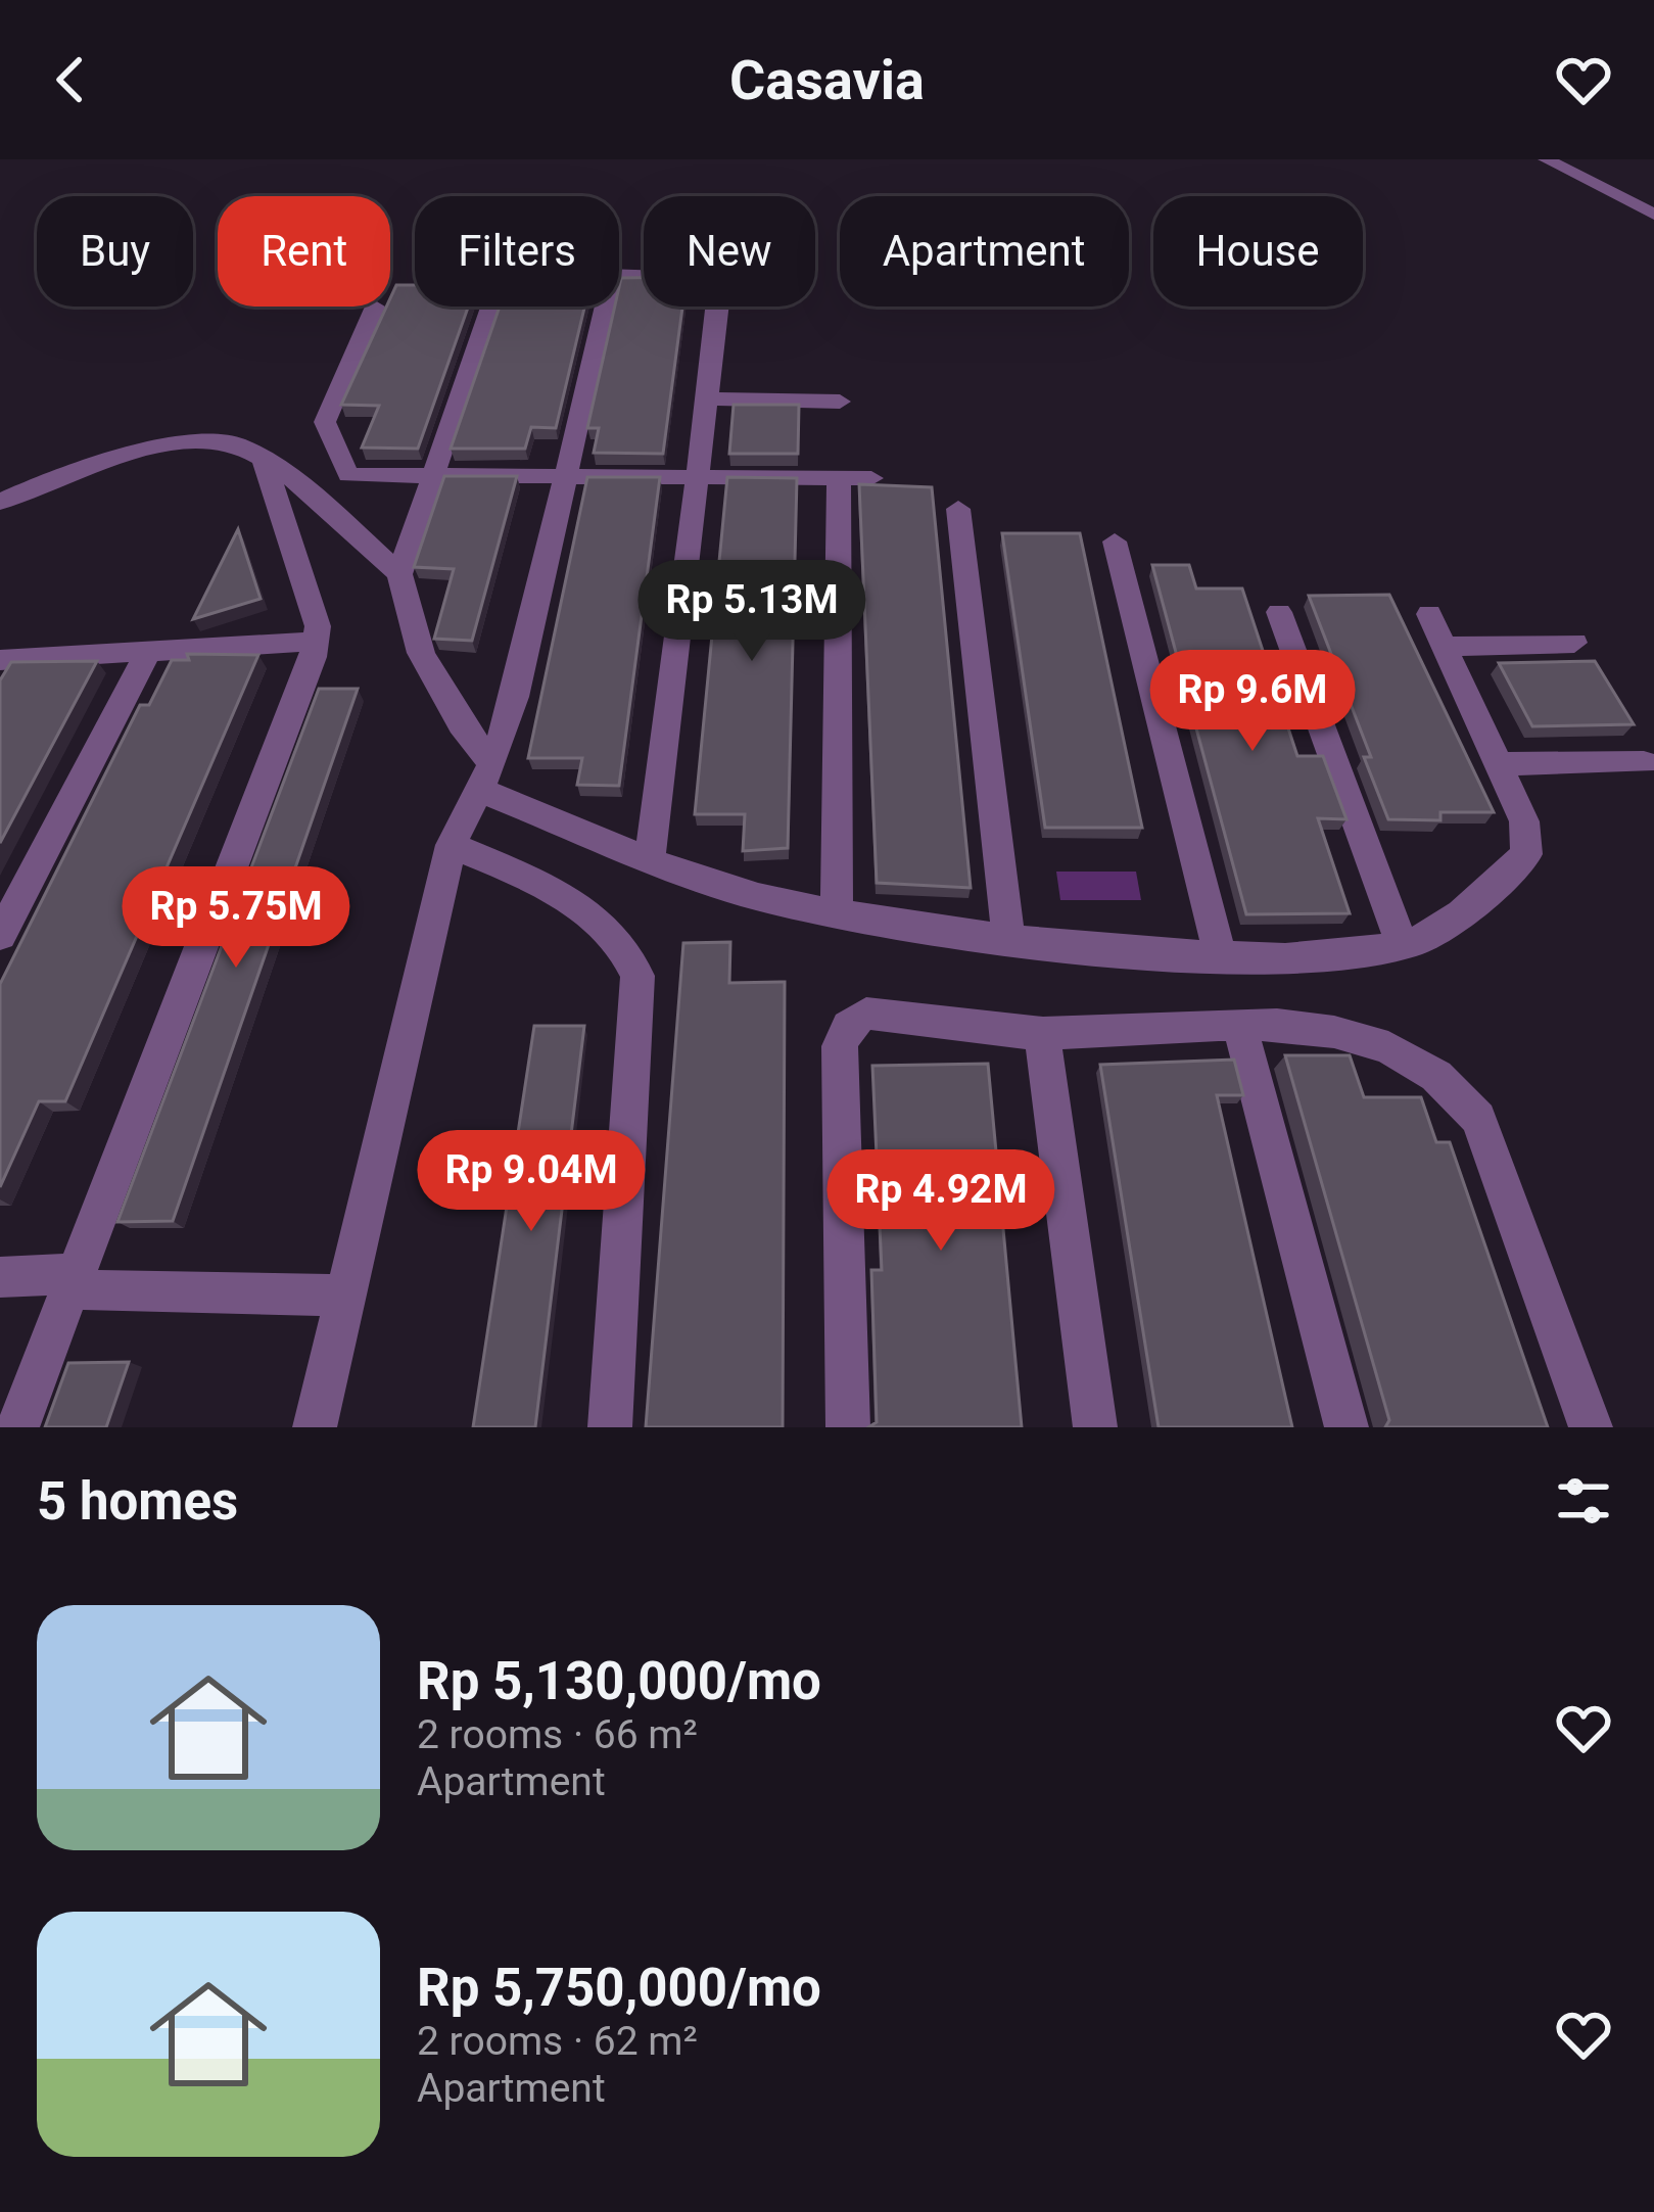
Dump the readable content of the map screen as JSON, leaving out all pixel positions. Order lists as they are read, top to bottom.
{
  "page": {
    "header": "Casavia",
    "chip": [
      "Buy",
      "Rent",
      "Filters",
      "New",
      "Apartment",
      "House"
    ],
    "price": [
      "Rp 5.13M",
      "Rp 9.6M",
      "Rp 5.75M",
      "Rp 9.04M",
      "Rp 4.92M"
    ],
    "heading": "5 homes",
    "list": [
      {
        "name": "Rp 5,130,000/mo",
        "note": "2 rooms · 66 m² · Apartment"
      },
      {
        "name": "Rp 5,750,000/mo",
        "note": "2 rooms · 62 m² · Apartment"
      }
    ]
  }
}
